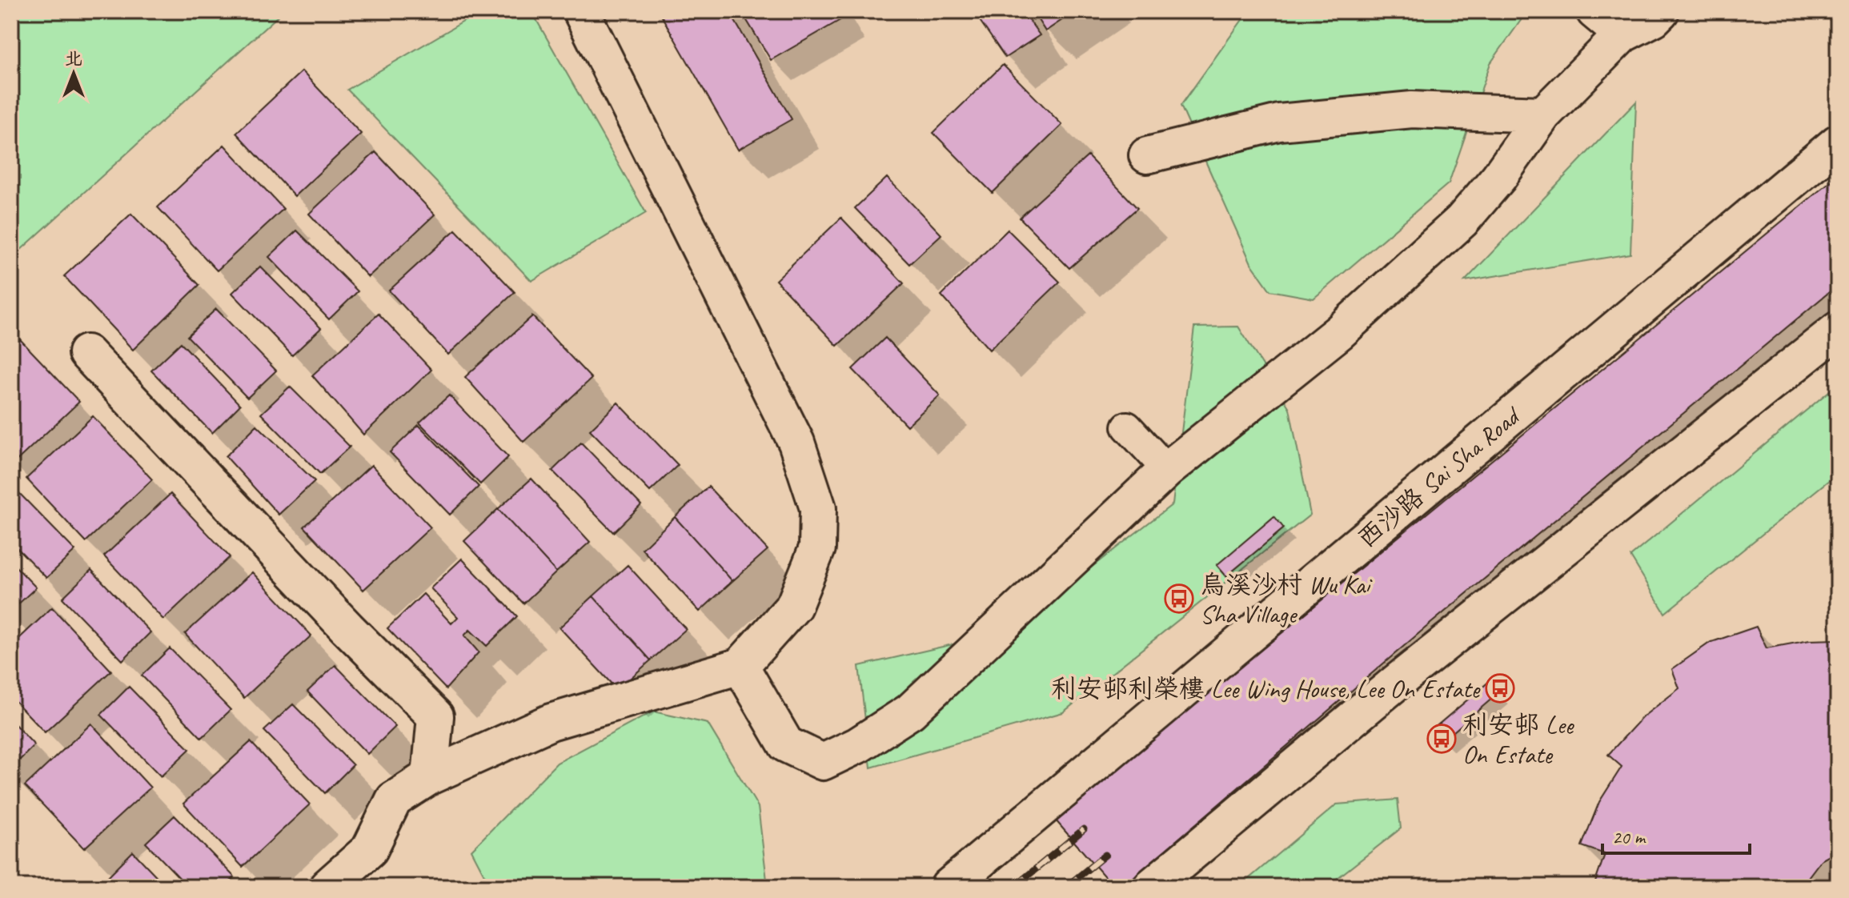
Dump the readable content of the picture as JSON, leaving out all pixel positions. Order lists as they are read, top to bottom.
{
  "streets": {
    "street": ["西沙路 Sai Sha Road"]
  },
  "places": {
    "bus stop": ["烏溪沙村 Wu Kai Sha Village", "利安邨利榮樓 Lee Wing House, Lee On Estate", "利安邨 Lee On Estate"]
  },
  "scale_bar": "20 m",
  "north": "top"
}
